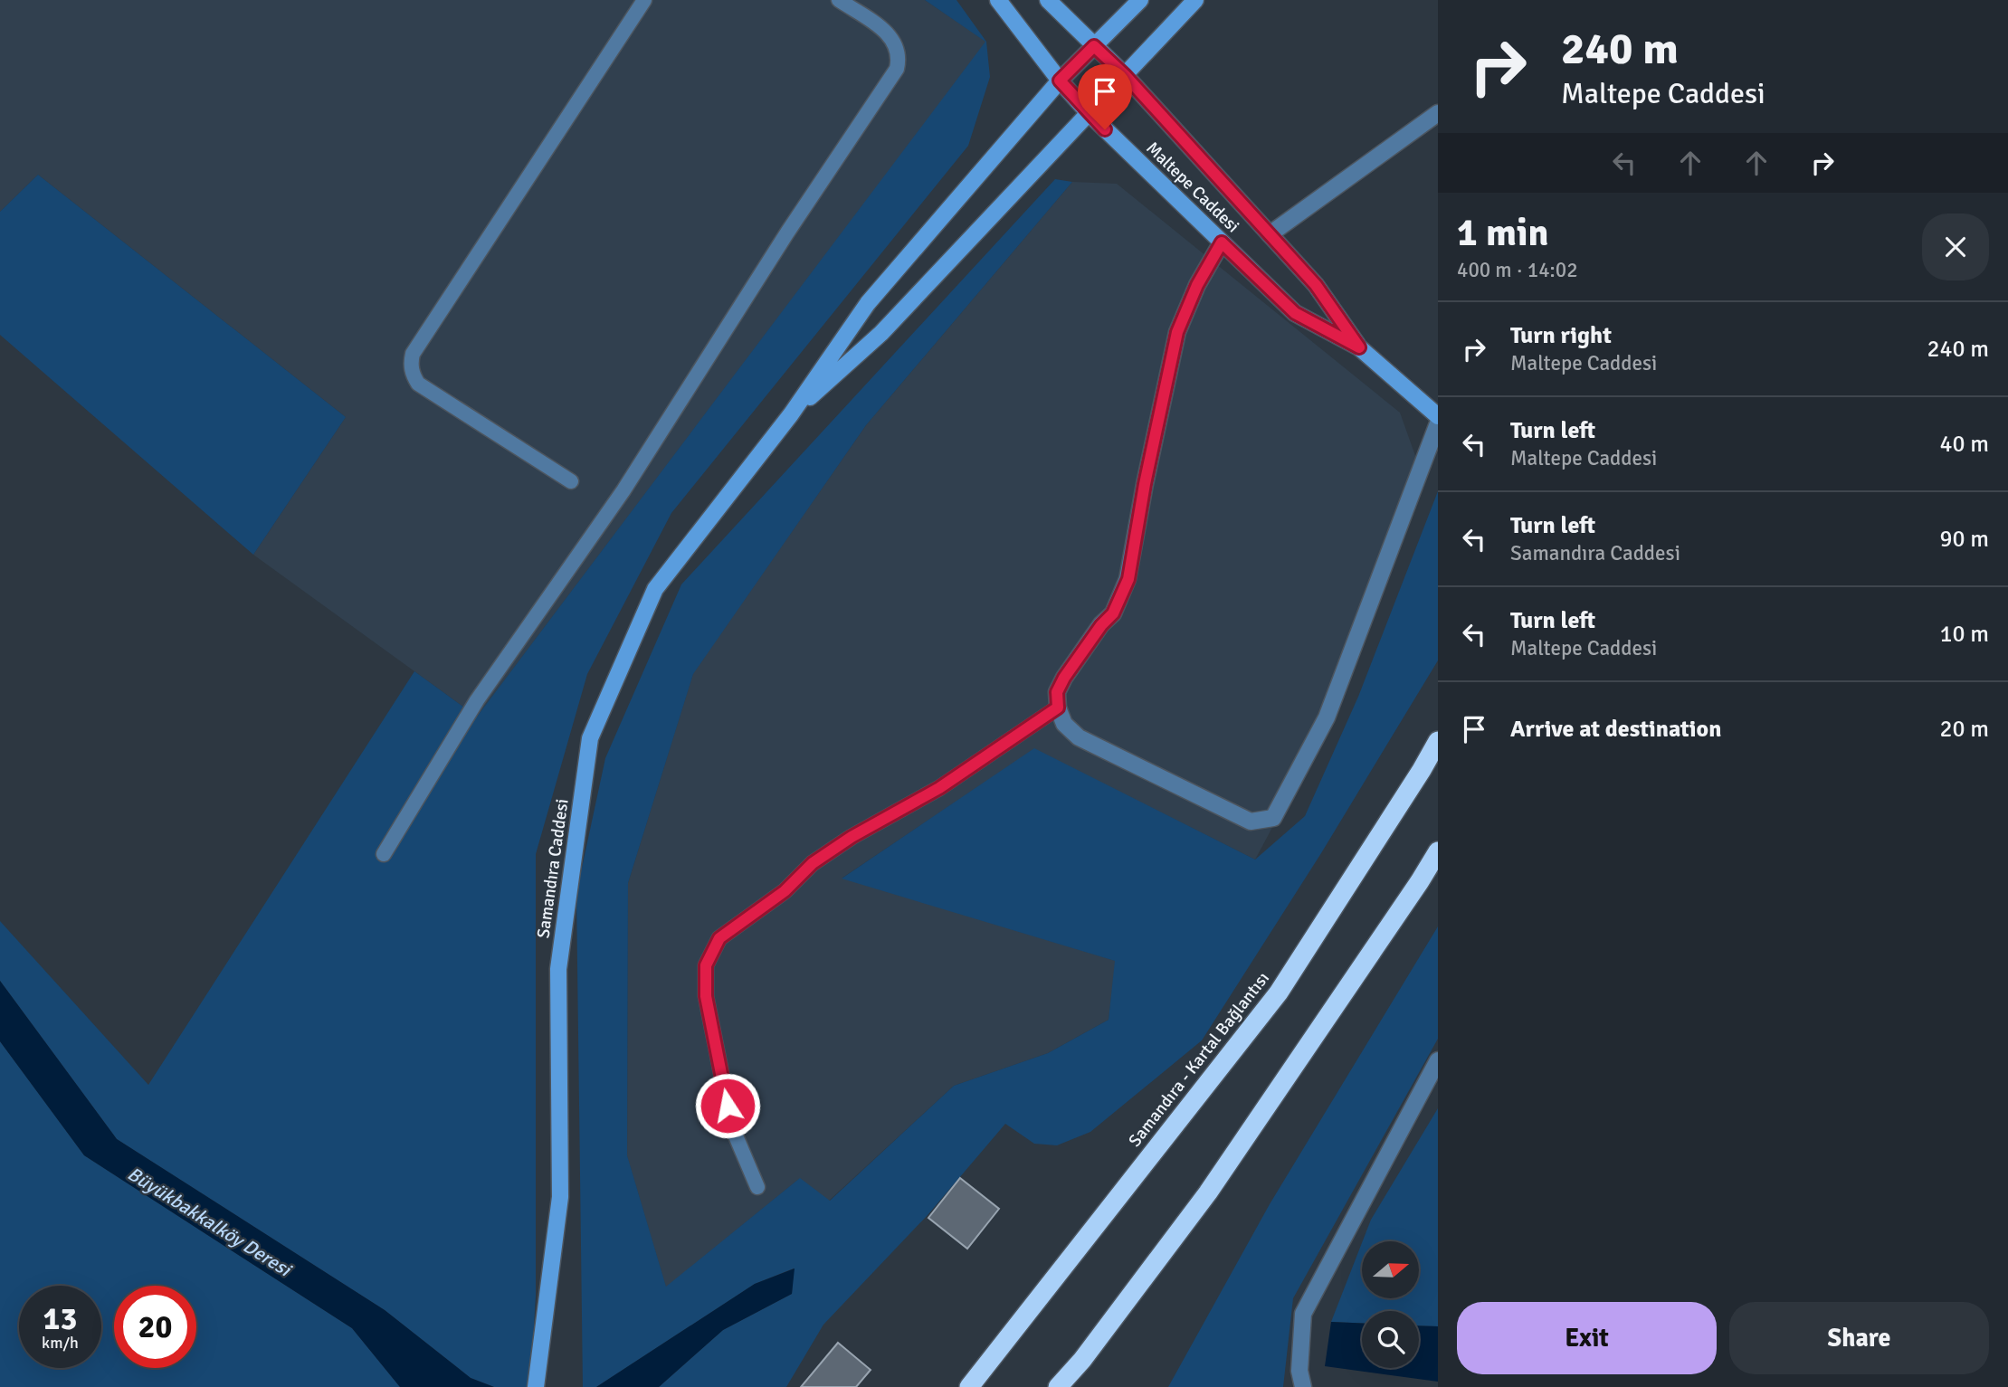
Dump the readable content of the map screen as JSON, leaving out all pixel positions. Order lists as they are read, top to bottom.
{
  "streets": {
    "highway": ["Samandıra - Kartal Bağlantısı"],
    "street": ["Maltepe Caddesi", "Samandıra Caddesi"]
  },
  "water": ["Büyükbakkalköy Deresi"],
  "north": "right",
  "page": {
    "turn": ["240 m", "Maltepe Caddesi"],
    "heading": ["1 min", "400 m · 14:02"],
    "list": [
      {
        "name": "Turn right",
        "note": "Maltepe Caddesi",
        "value": "240 m"
      },
      {
        "name": "Turn left",
        "note": "Maltepe Caddesi",
        "value": "40 m"
      },
      {
        "name": "Turn left",
        "note": "Samandıra Caddesi",
        "value": "90 m"
      },
      {
        "name": "Turn left",
        "note": "Maltepe Caddesi",
        "value": "10 m"
      },
      {
        "name": "Arrive at destination",
        "value": "20 m"
      }
    ],
    "speed": "13 km/h",
    "limit": "20",
    "buttons": ["Exit", "Share"]
  }
}
